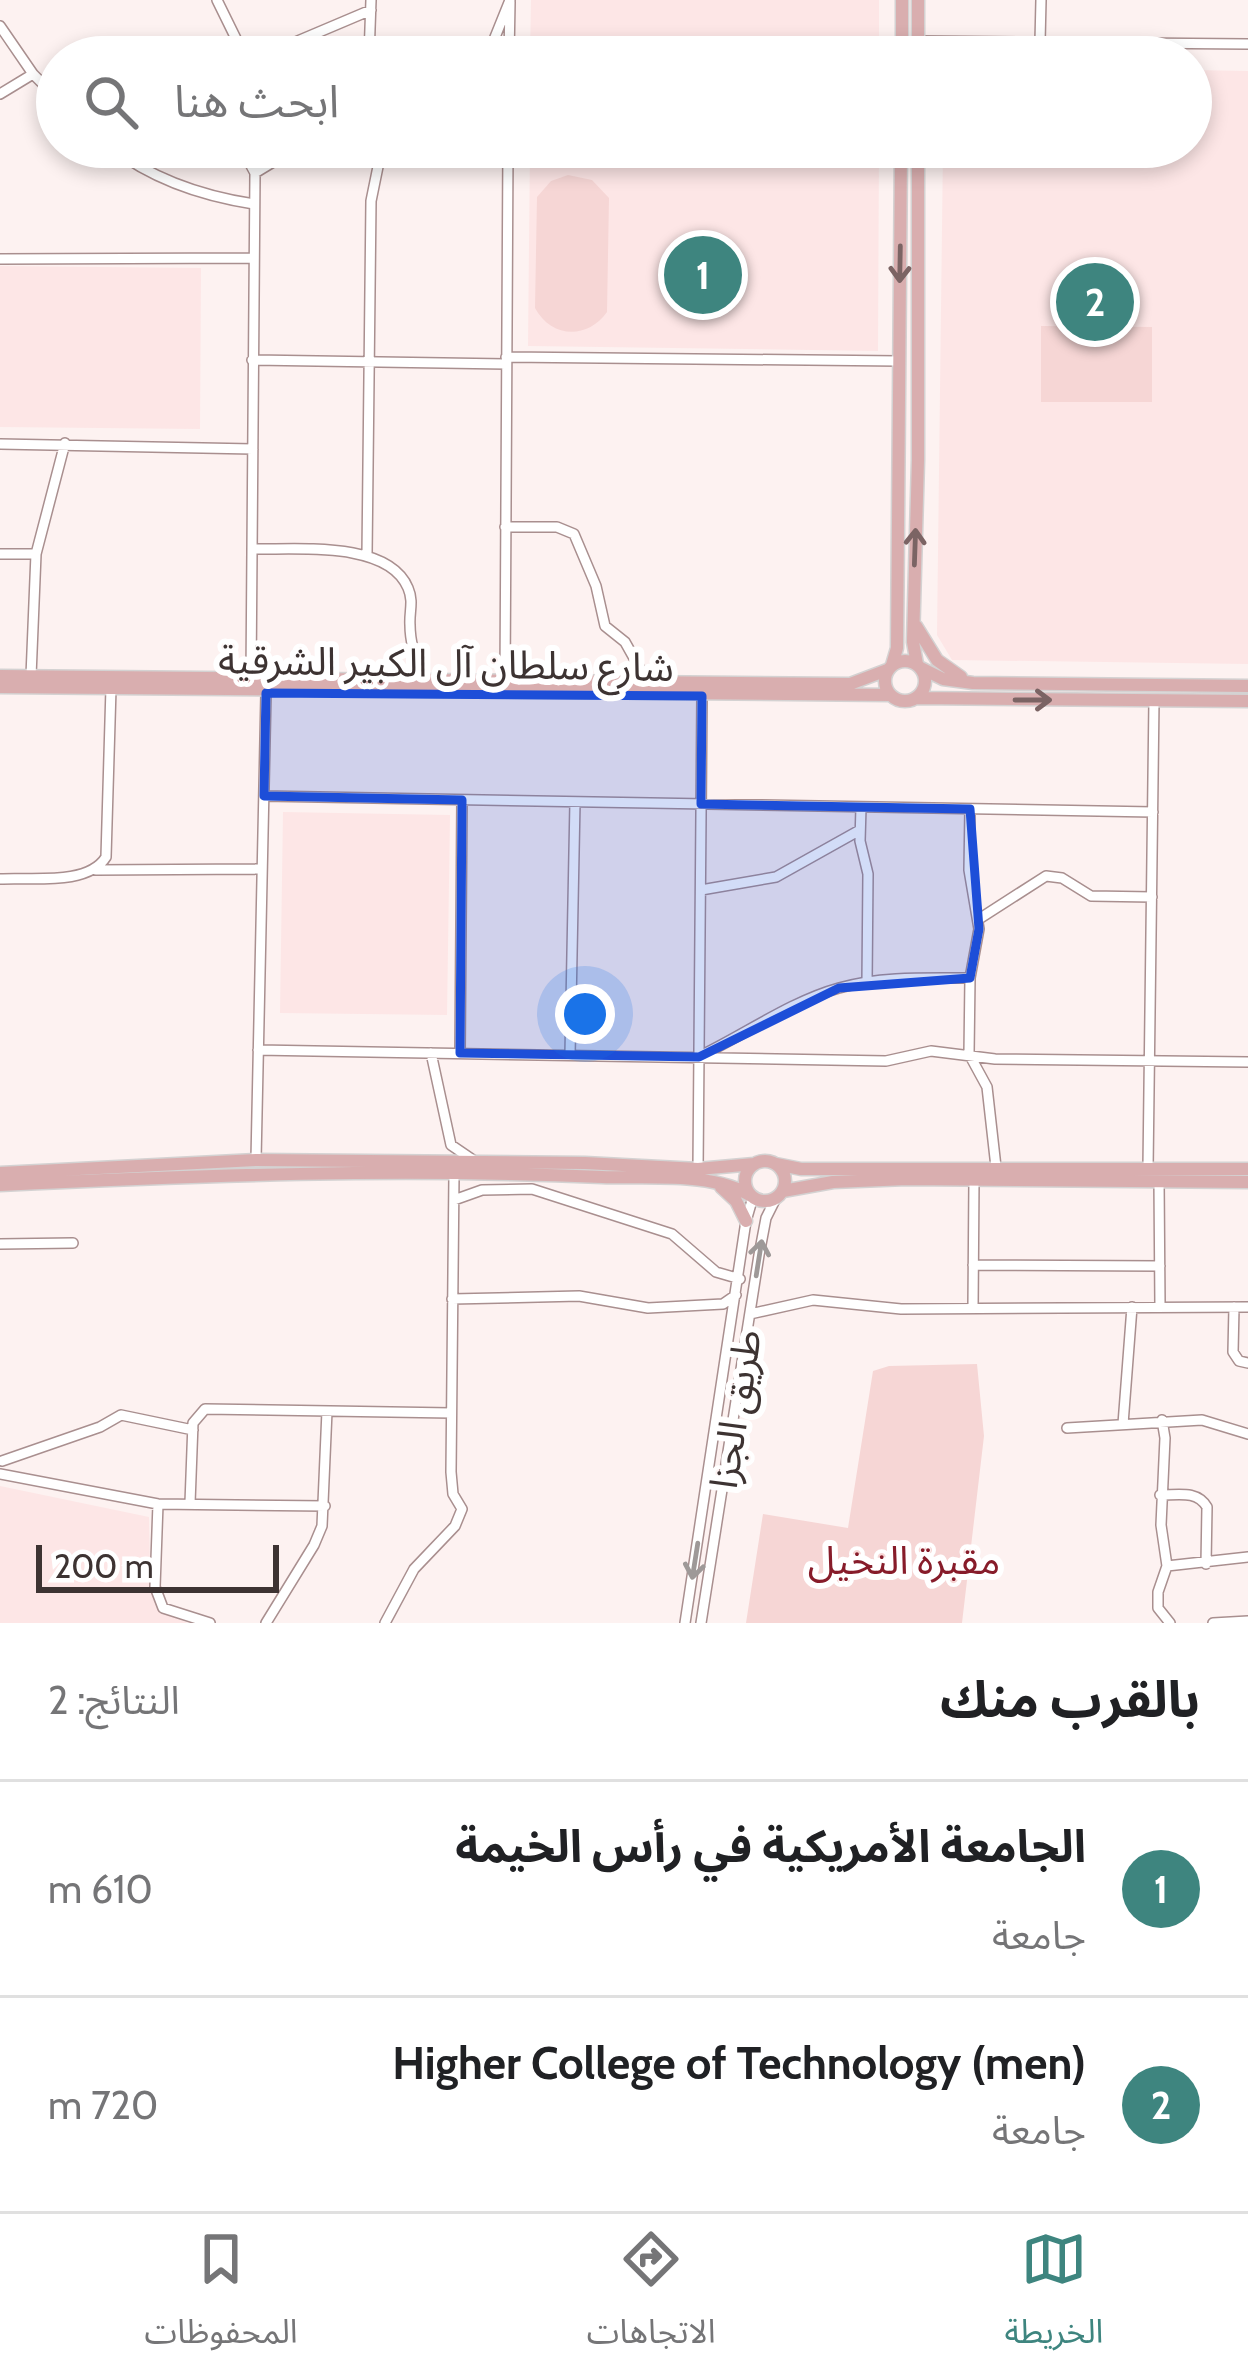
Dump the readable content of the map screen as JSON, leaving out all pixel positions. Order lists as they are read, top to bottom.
{
  "streets": {
    "main road": ["شارع سلطان آل الكبير الشرقية"],
    "street": ["طريق الجزا"]
  },
  "parks": ["مقبرة النخيل"],
  "scale_bar": "200 m",
  "page": {
    "search": "ابحث هنا",
    "pins": ["1", "2"],
    "scale": "200 m",
    "heading": ["بالقرب منك", "النتائج: 2"],
    "list": [
      {
        "mark": "1",
        "name": "الجامعة الأمريكية في رأس الخيمة",
        "note": "جامعة",
        "value": "610 m"
      },
      {
        "mark": "2",
        "name": "Higher College of Technology (men)",
        "note": "جامعة",
        "value": "720 m"
      }
    ],
    "nav": ["الخريطة", "الاتجاهات", "المحفوظات"]
  }
}
